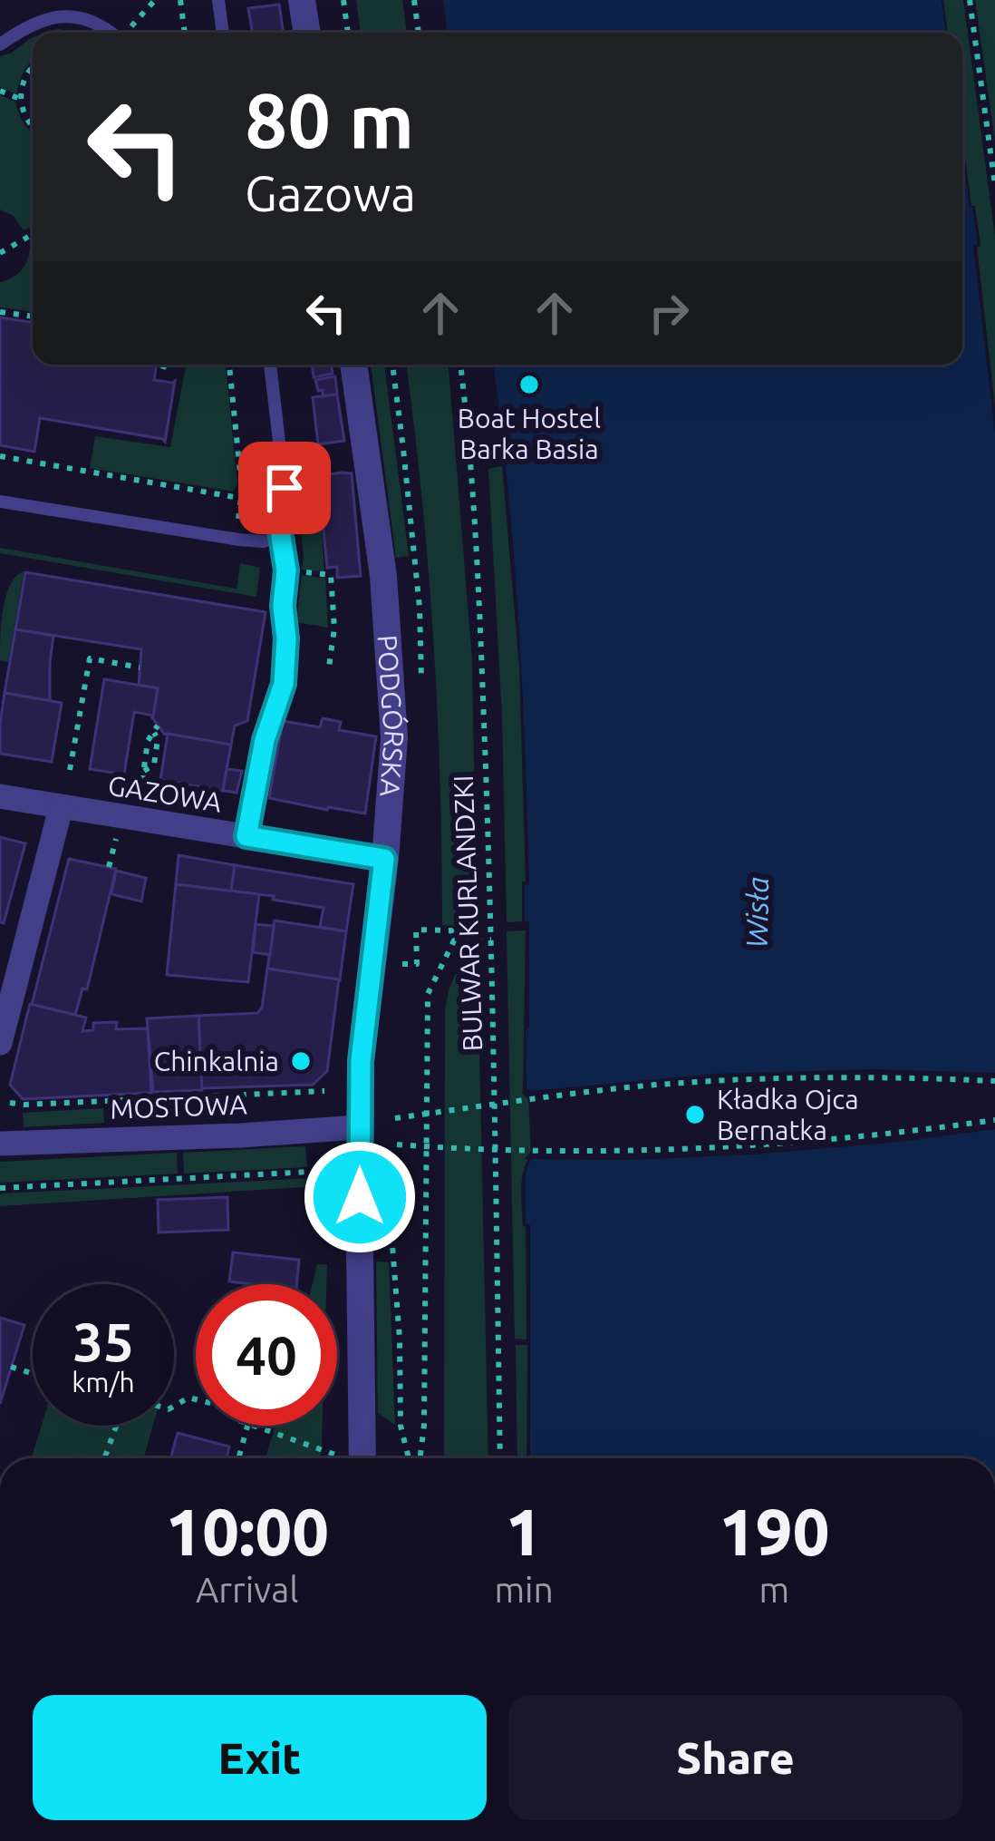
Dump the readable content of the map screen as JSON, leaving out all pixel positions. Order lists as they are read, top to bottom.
{
  "streets": {
    "street": ["PODGÓRSKA", "GAZOWA", "MOSTOWA"],
    "path": ["BULWAR KURLANDZKI"]
  },
  "crossings": [
    ["PODGÓRSKA", "GAZOWA"],
    ["PODGÓRSKA", "MOSTOWA"]
  ],
  "water": ["Wisła"],
  "places": ["Boat Hostel Barka Basia", "Chinkalnia", "Kładka Ojca Bernatka"],
  "page": {
    "turn": ["80 m", "Gazowa"],
    "speed": "35 km/h",
    "limit": "40",
    "eta": [
      "10:00",
      "Arrival",
      "1",
      "min",
      "190",
      "m"
    ],
    "buttons": ["Exit", "Share"]
  }
}
